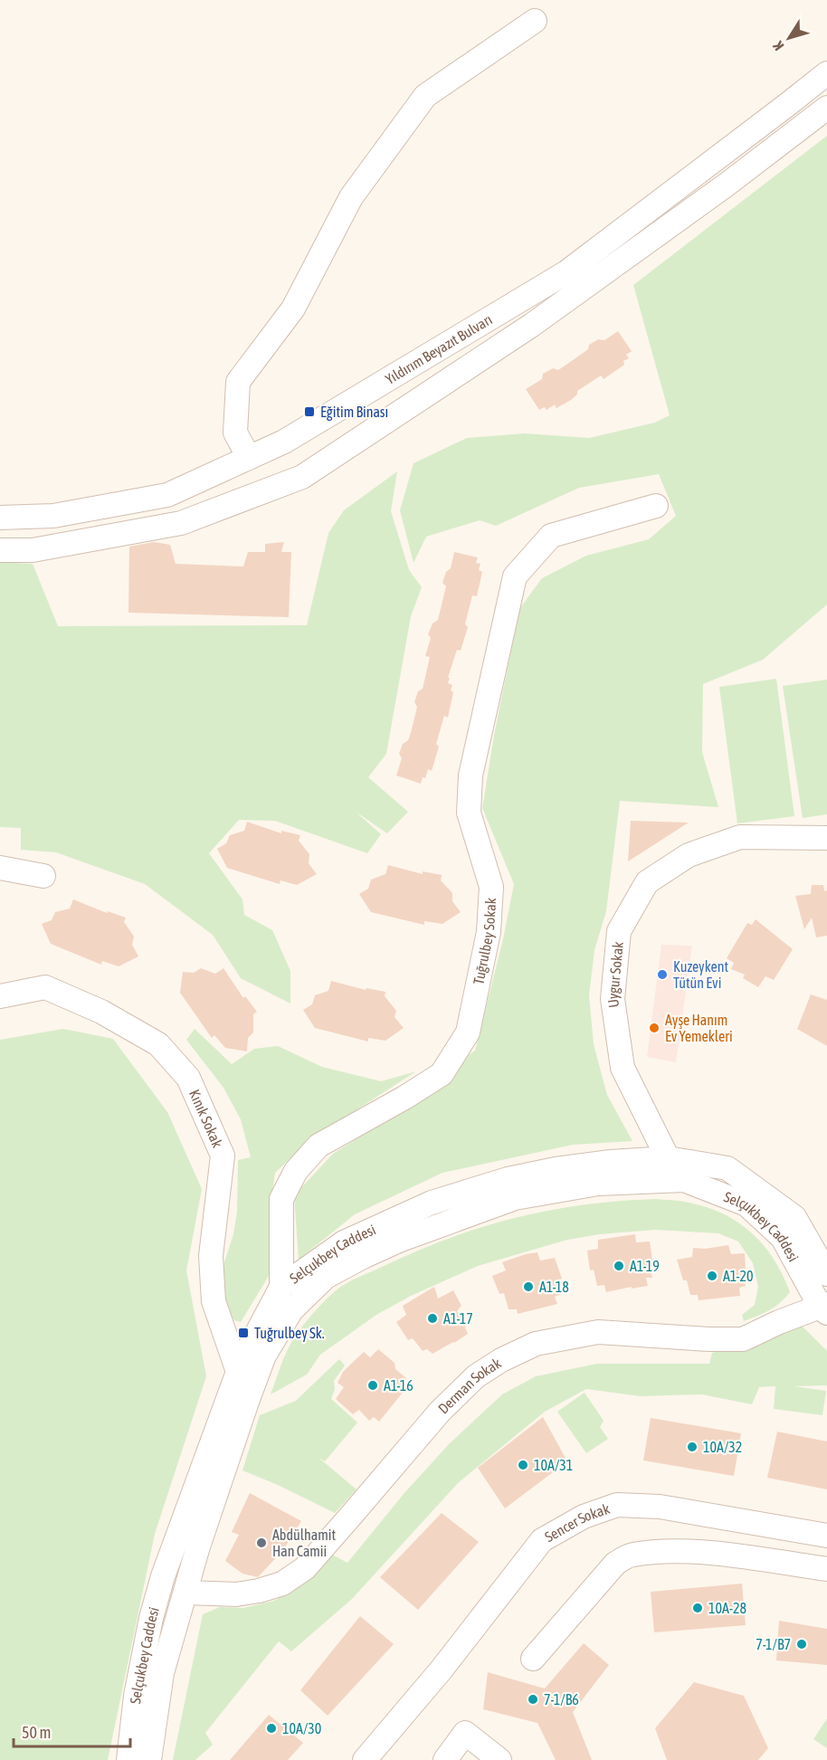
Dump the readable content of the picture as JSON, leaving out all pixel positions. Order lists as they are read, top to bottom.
{
  "streets": {
    "street": [
      "Yıldırım Beyazıt Bulvarı",
      "Tuğrulbey Sokak",
      "Uygur Sokak",
      "Kınık Sokak",
      "Selçukbey Caddesi",
      "Derman Sokak",
      "Sencer Sokak"
    ]
  },
  "crossings": [
    ["Tuğrulbey Sokak", "Selçukbey Caddesi"],
    ["Uygur Sokak", "Selçukbey Caddesi"],
    ["Kınık Sokak", "Selçukbey Caddesi"],
    ["Selçukbey Caddesi", "Derman Sokak"]
  ],
  "places": {
    "transit": ["Eğitim Binası", "Tuğrulbey Sk."],
    "other": [
      "Kuzeykent Tütün Evi",
      "Ayşe Hanım Ev Yemekleri",
      "A1-19",
      "A1-20",
      "A1-18",
      "A1-17",
      "A1-16",
      "10A/32",
      "10A/31",
      "Abdülhamit Han Camii",
      "10A-28",
      "7-1/B7",
      "7-1/B6",
      "10A/30"
    ]
  },
  "scale_bar": "50 m",
  "north": "bottom left"
}
